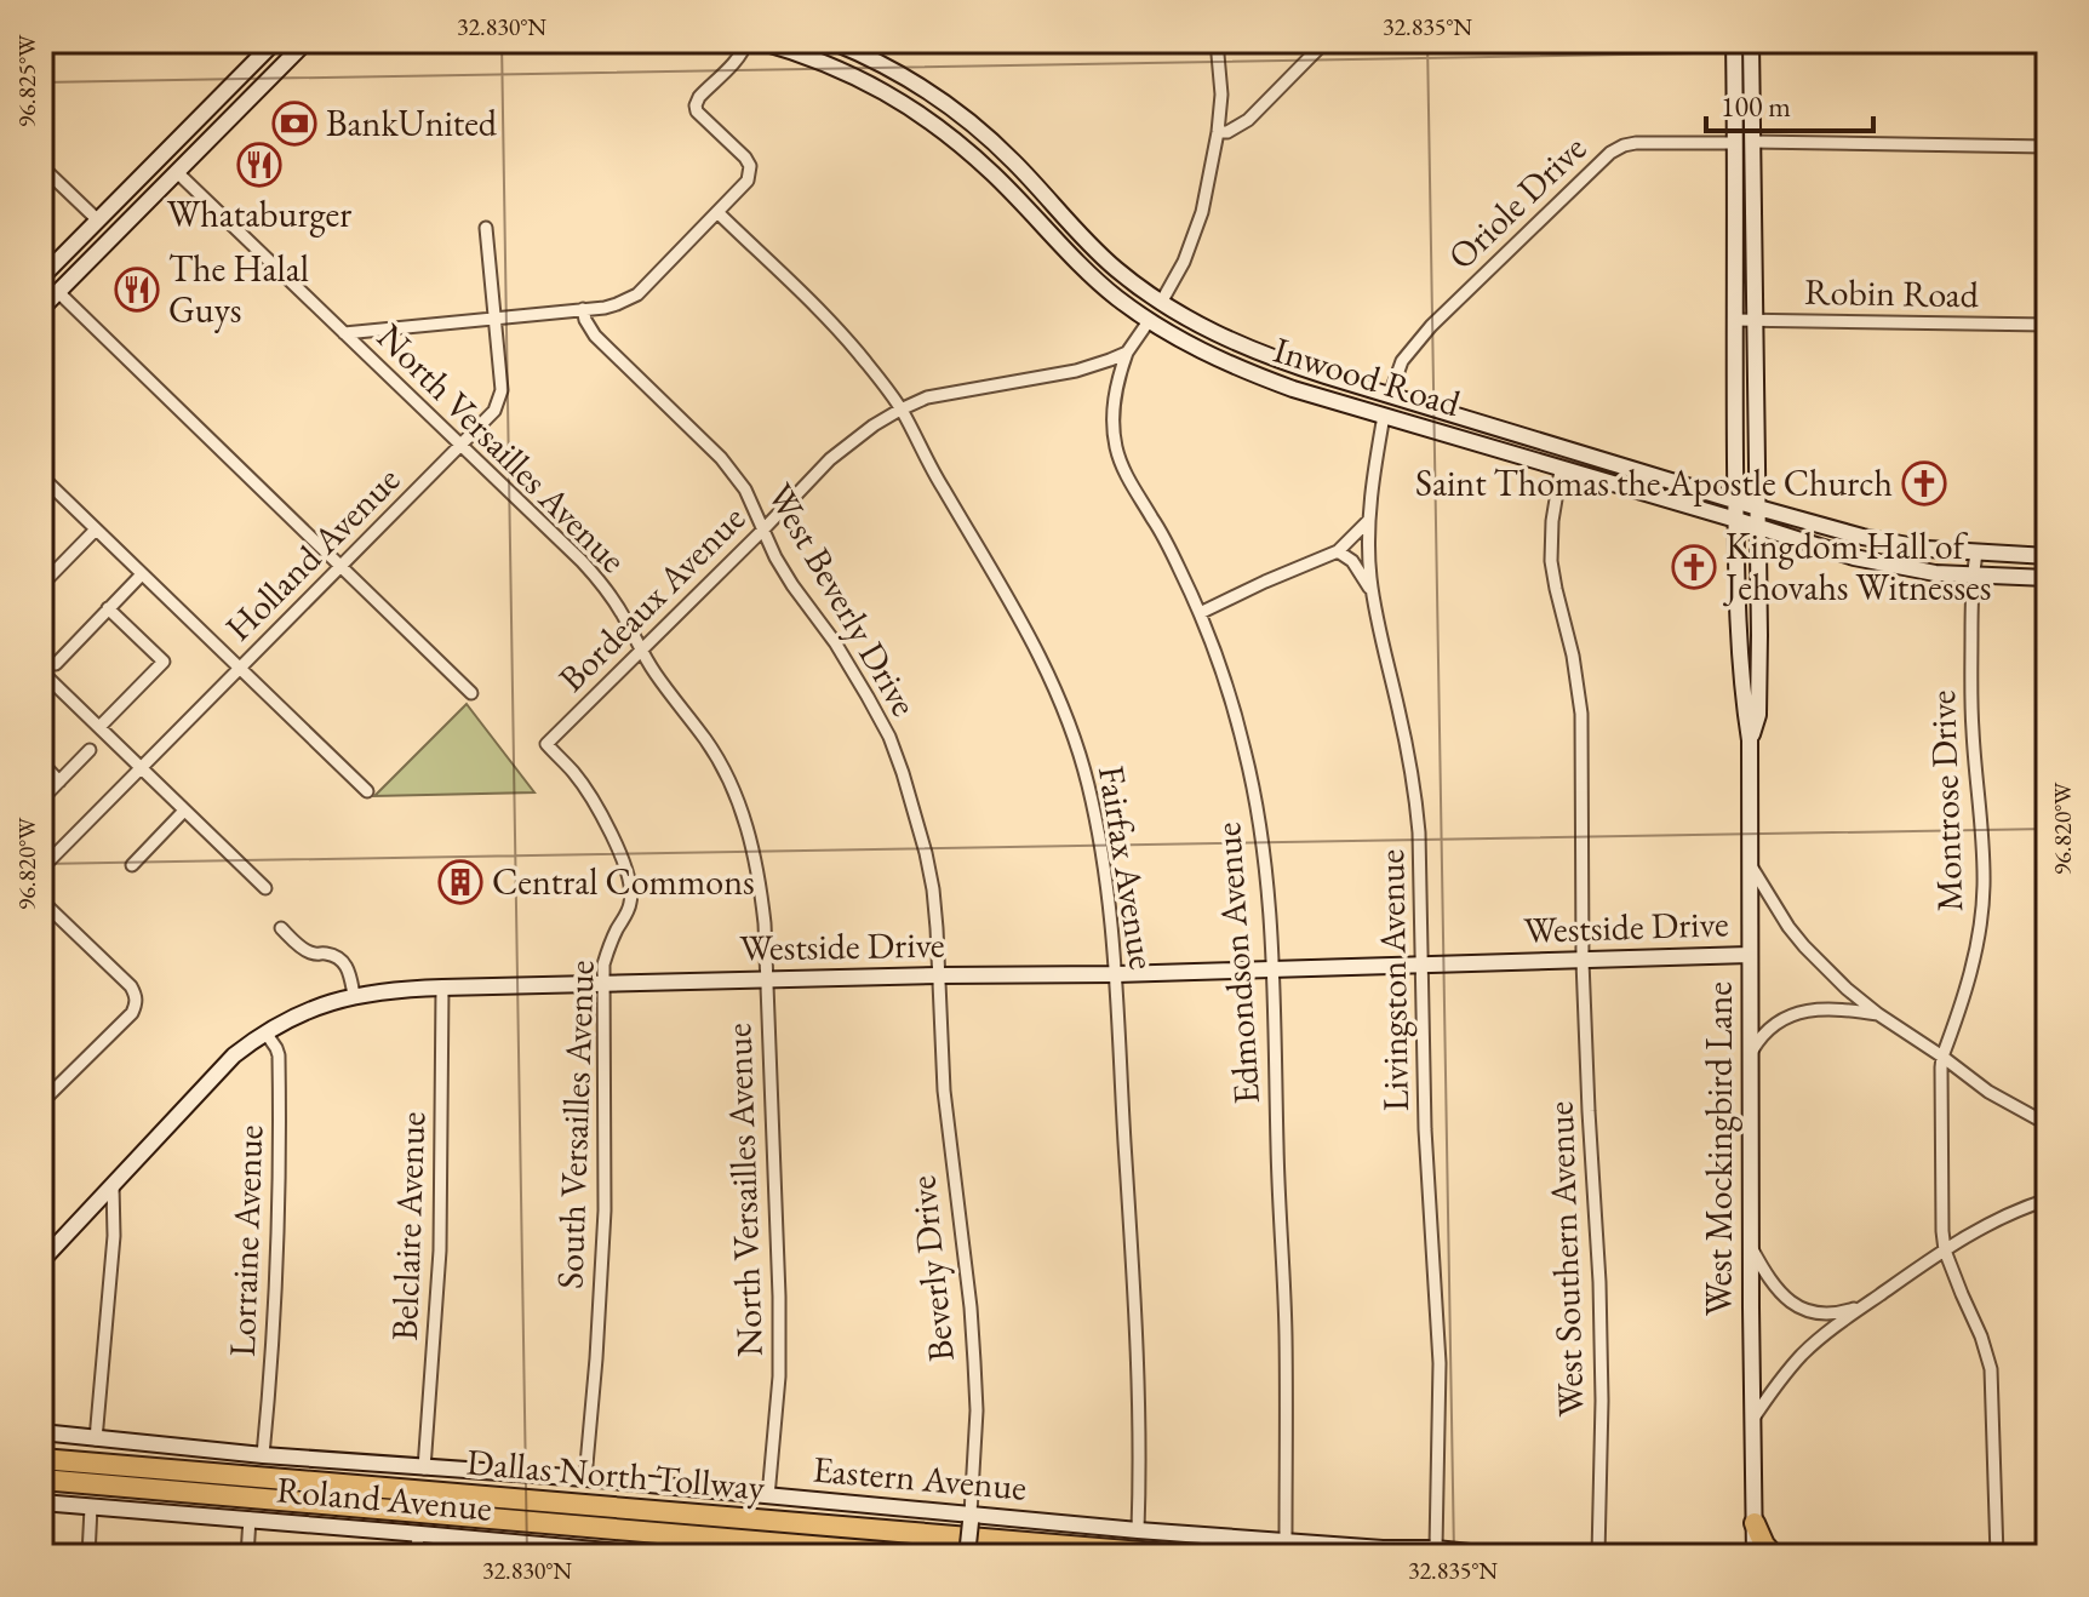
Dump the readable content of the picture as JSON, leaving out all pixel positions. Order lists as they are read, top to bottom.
{
  "streets": {
    "highway": ["Dallas North Tollway"],
    "main road": [
      "Inwood Road",
      "Westside Drive",
      "West Mockingbird Lane",
      "Beverly Drive",
      "Eastern Avenue",
      "Roland Avenue"
    ],
    "street": [
      "Oriole Drive",
      "Robin Road",
      "North Versailles Avenue",
      "Holland Avenue",
      "Bordeaux Avenue",
      "West Beverly Drive",
      "Montrose Drive",
      "Fairfax Avenue",
      "Edmondson Avenue",
      "Livingston Avenue",
      "South Versailles Avenue",
      "Belclaire Avenue",
      "Lorraine Avenue",
      "West Southern Avenue"
    ]
  },
  "crossings": [
    ["Oriole Drive", "Inwood Road"],
    ["Oriole Drive", "West Mockingbird Lane"],
    ["Robin Road", "West Mockingbird Lane"],
    ["Inwood Road", "Montrose Drive"],
    ["Inwood Road", "Livingston Avenue"],
    ["Inwood Road", "West Mockingbird Lane"],
    ["Inwood Road", "West Southern Avenue"],
    ["North Versailles Avenue", "Holland Avenue"],
    ["North Versailles Avenue", "Bordeaux Avenue"],
    ["North Versailles Avenue", "Westside Drive"],
    ["North Versailles Avenue", "Eastern Avenue"],
    ["Bordeaux Avenue", "West Beverly Drive"],
    ["Bordeaux Avenue", "Fairfax Avenue"],
    ["Bordeaux Avenue", "Edmondson Avenue"],
    ["Bordeaux Avenue", "South Versailles Avenue"],
    ["West Beverly Drive", "Westside Drive"],
    ["West Beverly Drive", "Beverly Drive"],
    ["Montrose Drive", "West Mockingbird Lane"],
    ["Fairfax Avenue", "Westside Drive"],
    ["Fairfax Avenue", "Eastern Avenue"],
    ["Westside Drive", "Edmondson Avenue"],
    ["Westside Drive", "Livingston Avenue"],
    ["Westside Drive", "South Versailles Avenue"],
    ["Westside Drive", "West Mockingbird Lane"],
    ["Westside Drive", "Belclaire Avenue"],
    ["Westside Drive", "Lorraine Avenue"],
    ["Westside Drive", "West Southern Avenue"],
    ["Westside Drive", "Beverly Drive"],
    ["Edmondson Avenue", "Eastern Avenue"],
    ["Livingston Avenue", "Eastern Avenue"],
    ["South Versailles Avenue", "Eastern Avenue"],
    ["Belclaire Avenue", "Eastern Avenue"],
    ["Lorraine Avenue", "Eastern Avenue"],
    ["Beverly Drive", "Eastern Avenue"]
  ],
  "places": {
    "bank": ["BankUnited"],
    "restaurant": ["Whataburger", "The Halal Guys"],
    "church": ["Saint Thomas the Apostle Church", "Kingdom Hall of Jehovahs Witnesses"],
    "building": ["Central Commons"]
  },
  "scale_bar": "100 m",
  "coordinates": [
    "32.830°N",
    "32.835°N",
    "96.825°W",
    "96.820°W"
  ]
}
